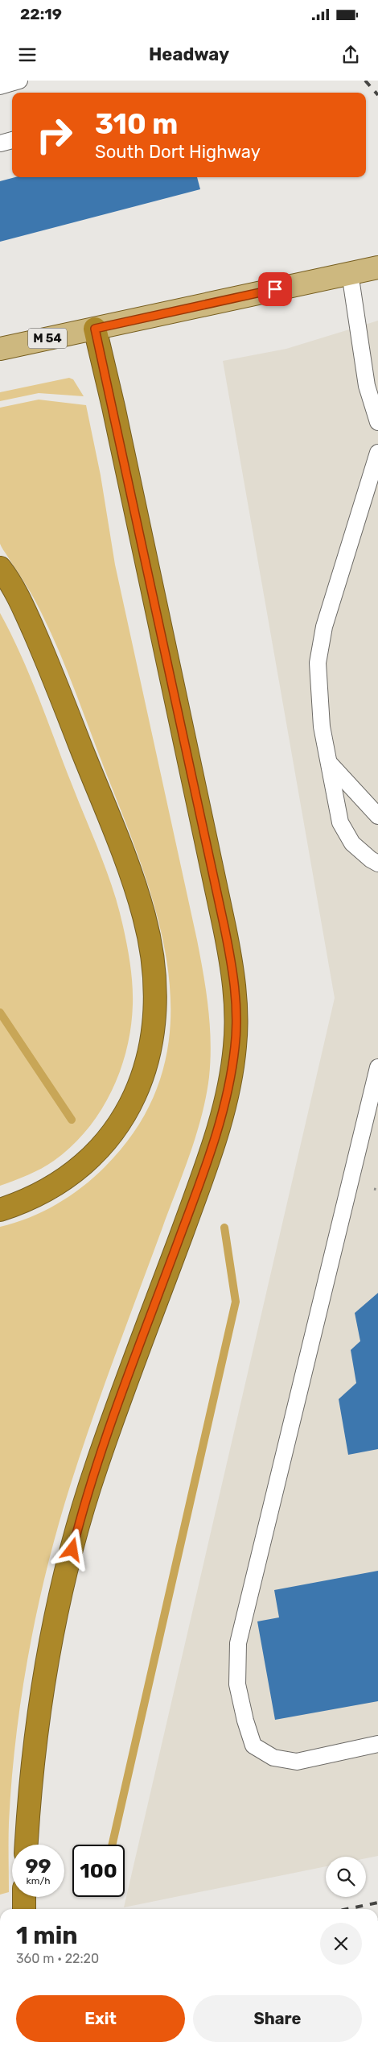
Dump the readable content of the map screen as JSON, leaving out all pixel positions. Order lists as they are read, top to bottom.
{
  "streets": {
    "main road": ["M 54"]
  },
  "page": {
    "status": "22:19",
    "header": "Headway",
    "turn": ["310 m", "South Dort Highway"],
    "speed": "99 km/h",
    "limit": "100",
    "heading": ["1 min", "360 m · 22:20"],
    "buttons": ["Exit", "Share"]
  }
}
